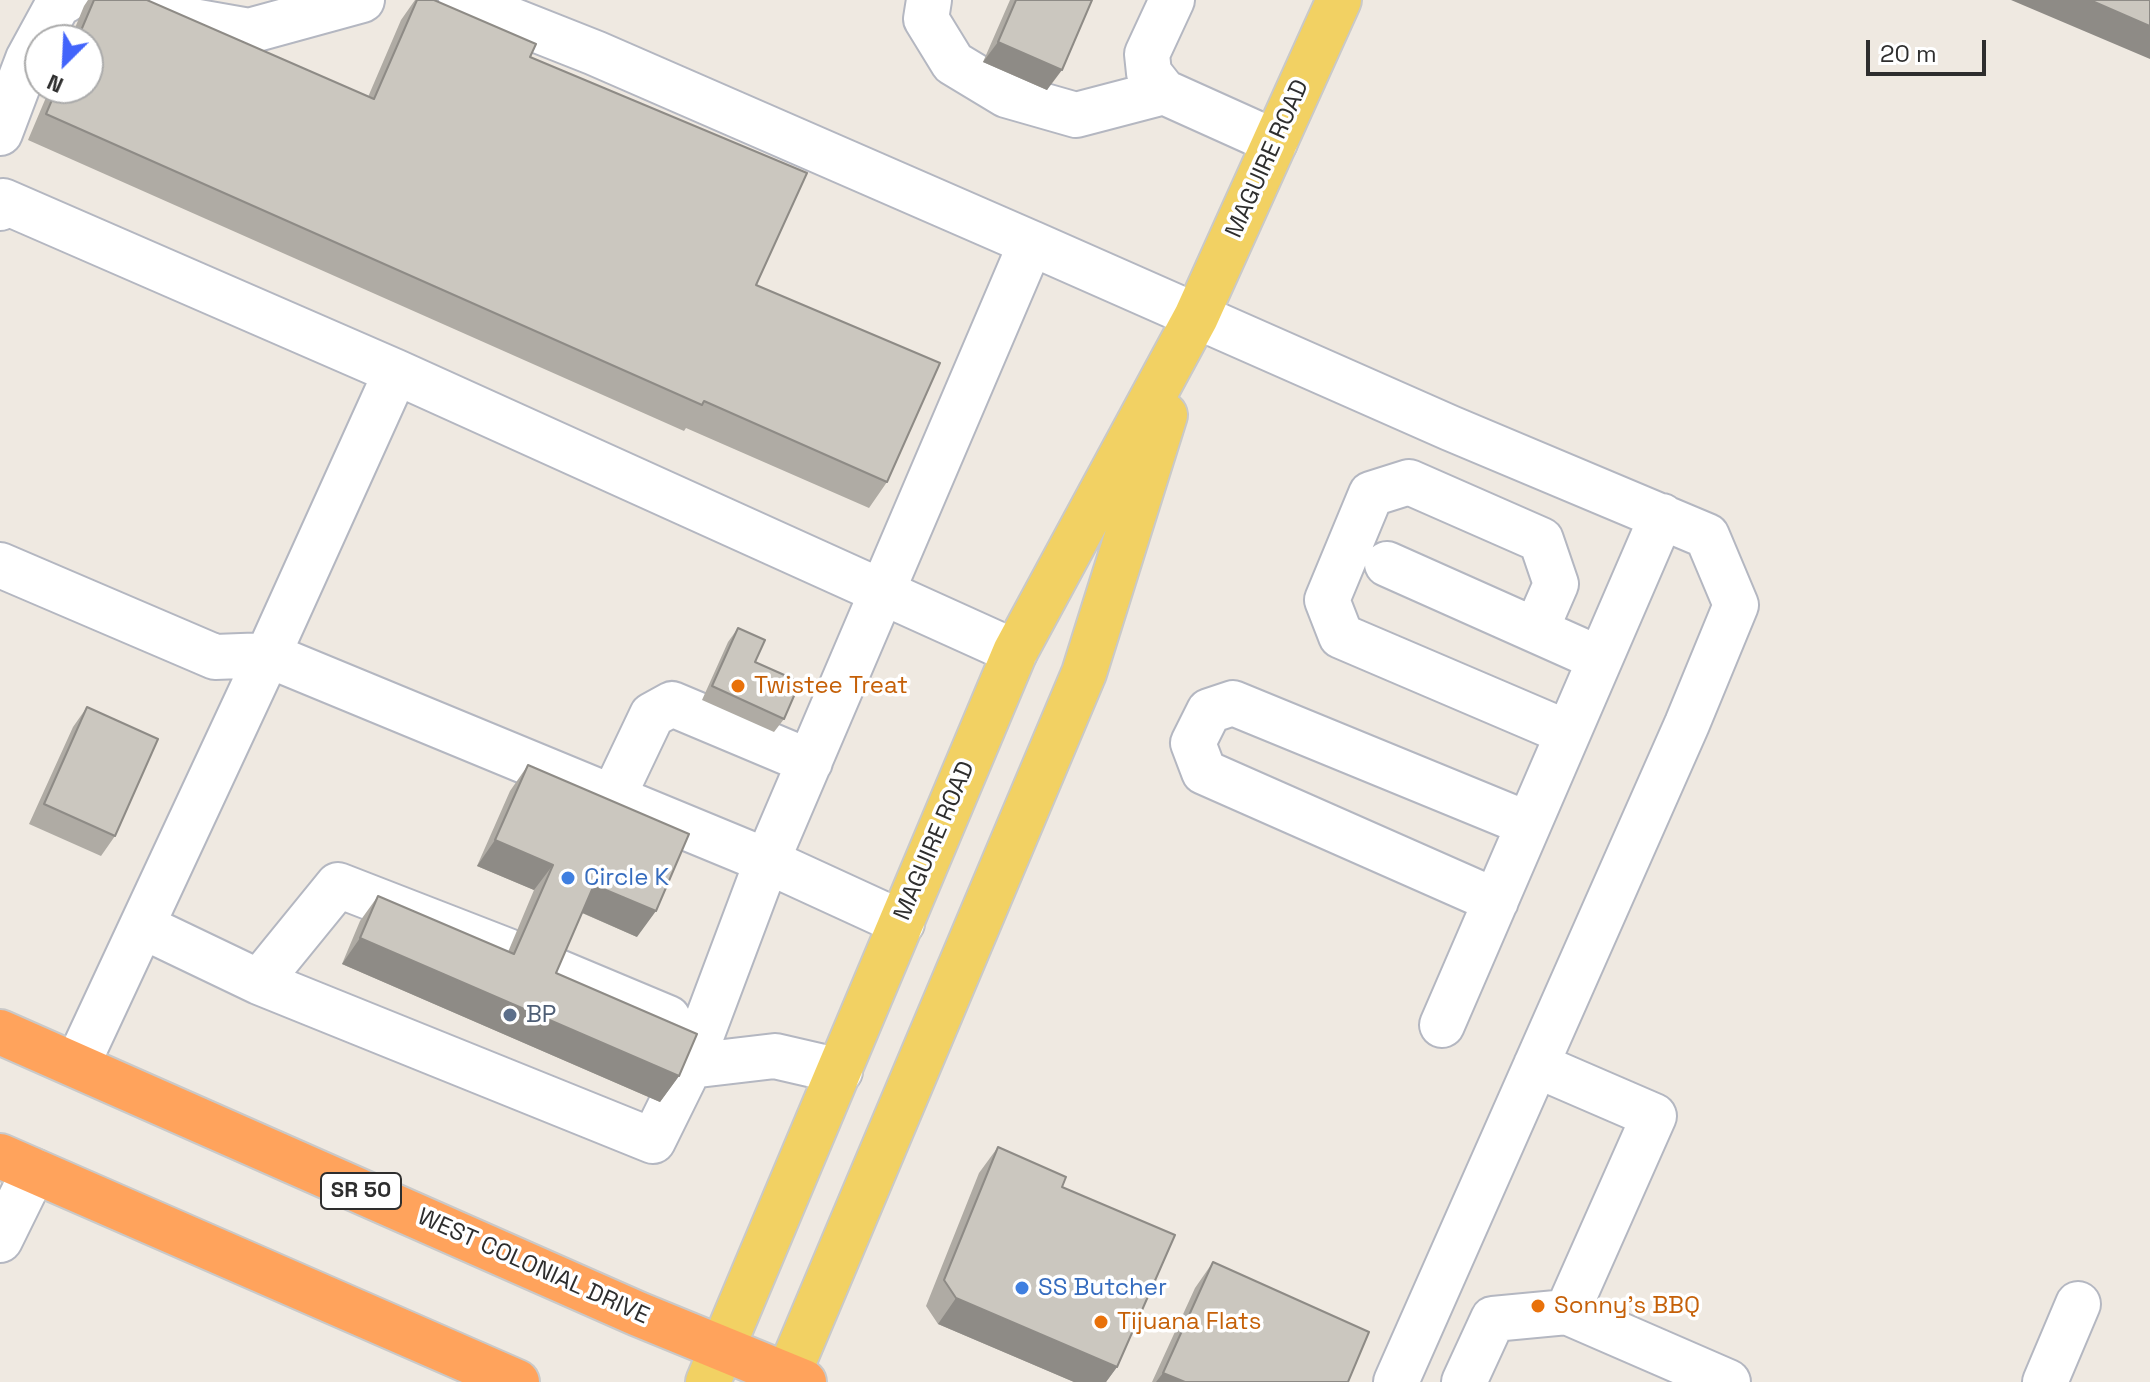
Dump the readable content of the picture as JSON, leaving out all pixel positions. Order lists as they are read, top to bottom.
{
  "streets": {
    "highway": ["SR 50", "WEST COLONIAL DRIVE"],
    "main road": ["MAGUIRE ROAD"]
  },
  "crossings": [
    ["MAGUIRE ROAD", "WEST COLONIAL DRIVE"]
  ],
  "places": [
    "Twistee Treat",
    "Circle K",
    "BP",
    "SS Butcher",
    "Sonny's BBQ",
    "Tijuana Flats"
  ],
  "scale_bar": "20 m",
  "north": "bottom left"
}
